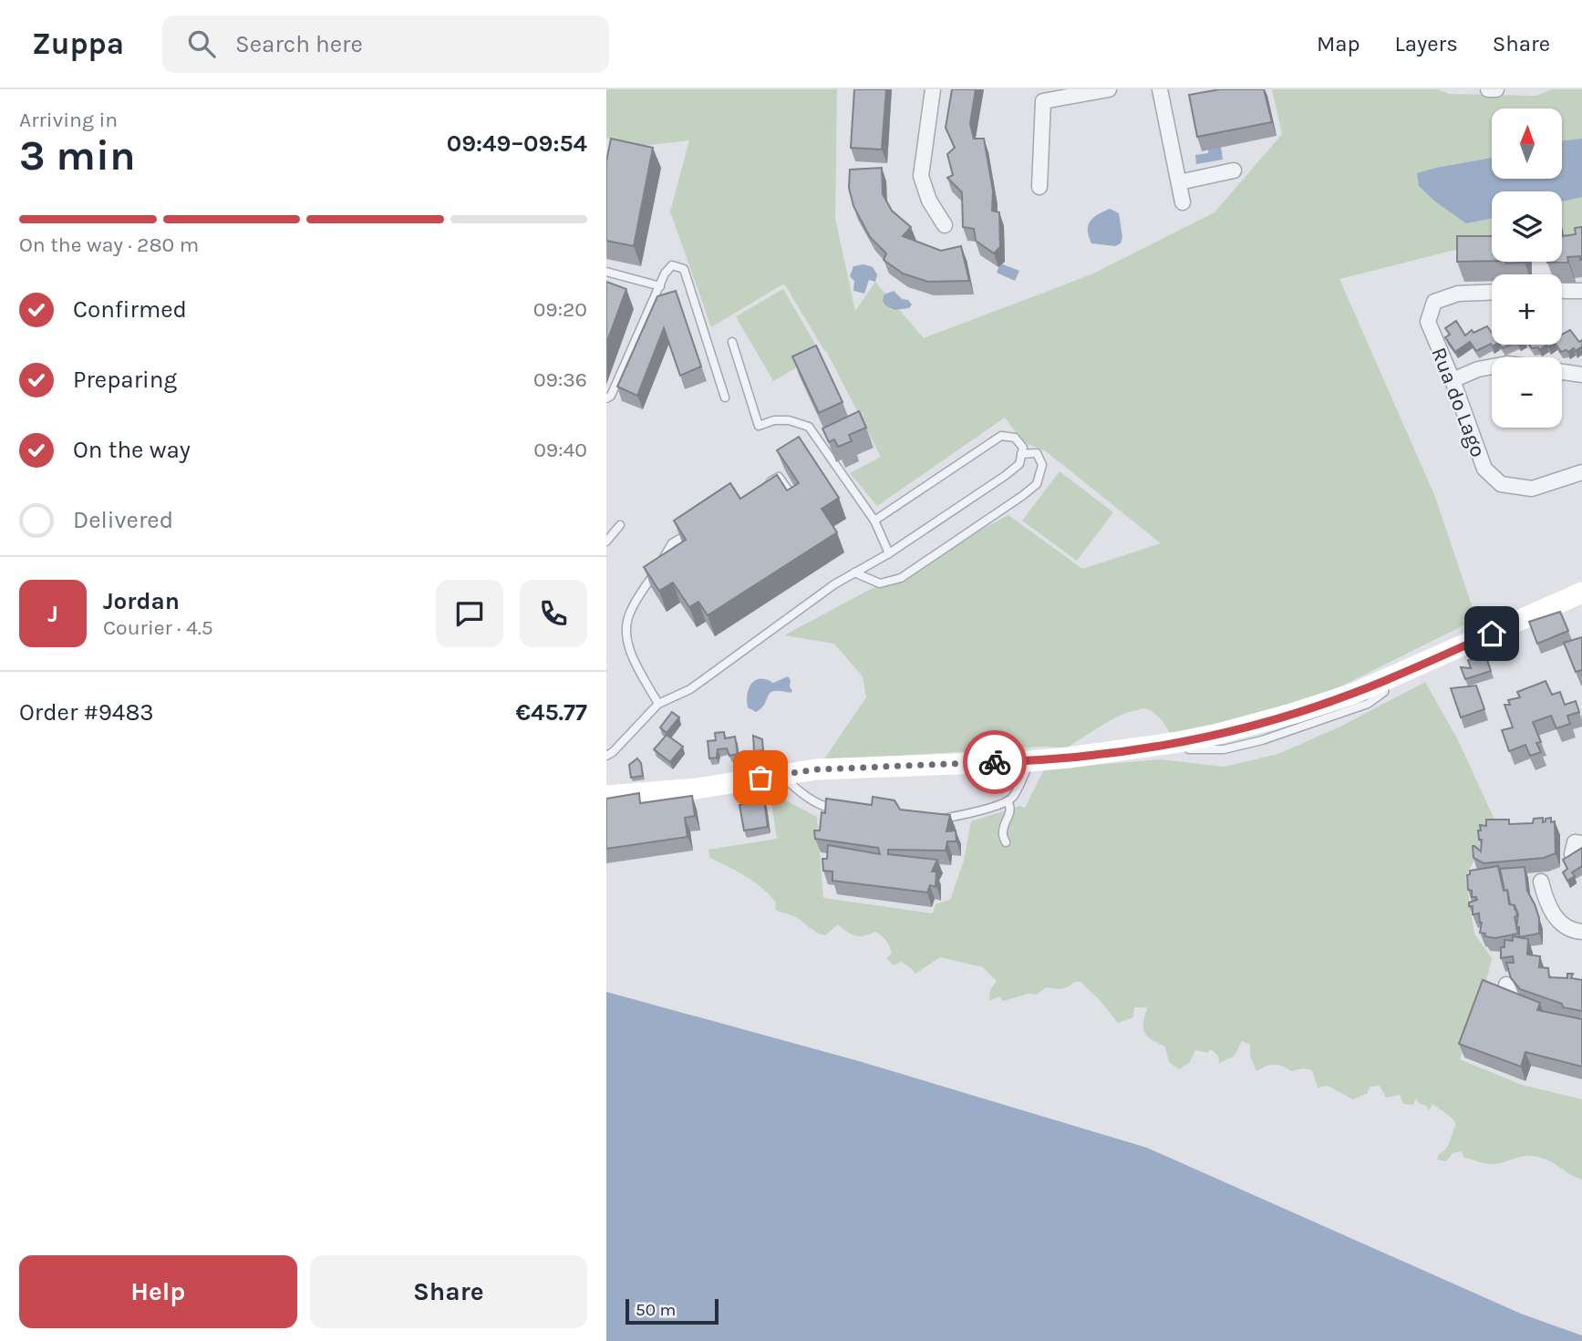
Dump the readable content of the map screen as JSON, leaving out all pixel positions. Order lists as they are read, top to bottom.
{
  "streets": {
    "street": ["Rua do Lago"]
  },
  "scale_bar": "50 m",
  "north": "top",
  "page": {
    "header": "Zuppa",
    "search": "Search here",
    "nav": ["Map", "Layers", "Share"],
    "heading": ["3 min", "Arriving in", "09:49–09:54"],
    "panel": [
      "Jordan",
      "Courier · 4.5",
      "Order #9483",
      "€45.77"
    ],
    "map_buttons": ["+", "−"],
    "bar": "On the way · 280 m",
    "list": [
      ["Confirmed", "09:20"],
      ["Preparing", "09:36"],
      ["On the way", "09:40"],
      "Delivered"
    ],
    "round": "J",
    "buttons": ["Help", "Share"],
    "scale": "50 m"
  }
}
